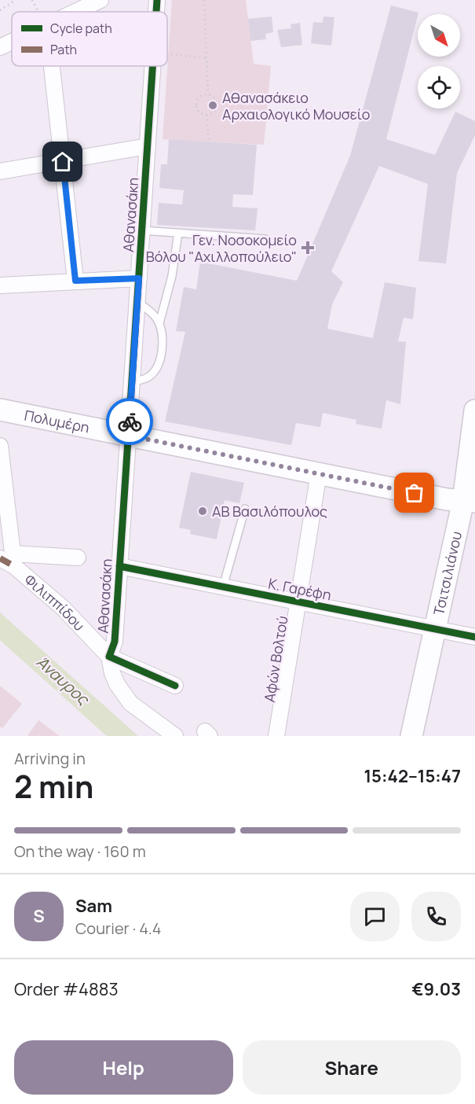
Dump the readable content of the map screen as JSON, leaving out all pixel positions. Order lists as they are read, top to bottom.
{
  "streets": {
    "main road": ["Πολυμέρη", "Τσιτσιλιάνου"],
    "street": [
      "Αθανασάκη",
      "Κ. Γαρέφη",
      "Φιλιππίδου",
      "Αφών Βολτού"
    ]
  },
  "crossings": [
    ["Αθανασάκη", "Πολυμέρη"],
    ["Αθανασάκη", "Κ. Γαρέφη"],
    ["Αθανασάκη", "Φιλιππίδου"],
    ["Πολυμέρη", "Τσιτσιλιάνου"],
    ["Πολυμέρη", "Αφών Βολτού"],
    ["Τσιτσιλιάνου", "Κ. Γαρέφη"],
    ["Κ. Γαρέφη", "Αφών Βολτού"]
  ],
  "water": ["Άναυρος"],
  "places": {
    "other": ["Αθανασάκειο Αρχαιολογικό Μουσείο", "ΑΒ Βασιλόπουλος"],
    "health": ["Γεν. Νοσοκομείο Βόλου \"Αχιλλοπούλειο\""]
  },
  "legend": ["Cycle path", "Path"],
  "north": "bottom right",
  "page": {
    "heading": ["2 min", "Arriving in", "15:42–15:47"],
    "panel": [
      "Sam",
      "Courier · 4.4",
      "Order #4883",
      "€9.03"
    ],
    "bar": "On the way · 160 m",
    "round": "S",
    "buttons": ["Help", "Share"]
  }
}
